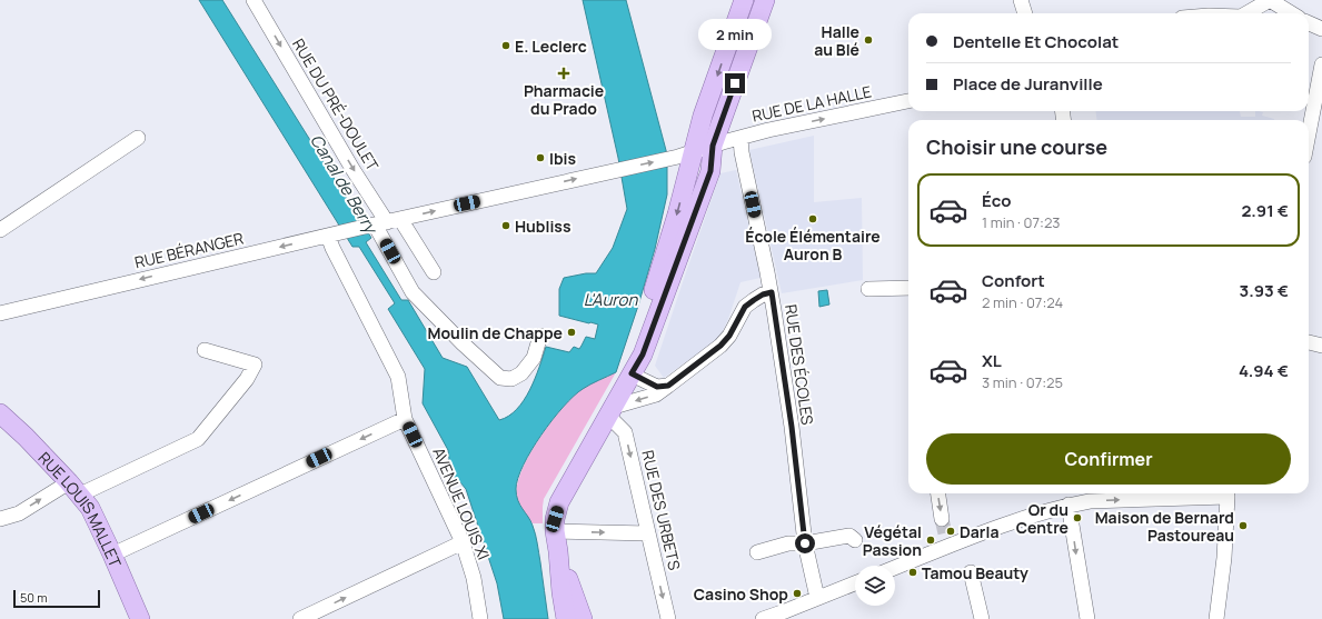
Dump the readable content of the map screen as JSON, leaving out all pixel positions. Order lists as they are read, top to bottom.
{
  "streets": {
    "main road": ["RUE LOUIS MALLET"],
    "street": [
      "RUE DE LA HALLE",
      "RUE DU PRÉ-DOULET",
      "RUE BÉRANGER",
      "RUE DES ÉCOLES",
      "AVENUE LOUIS XI",
      "RUE DES URBETS"
    ]
  },
  "crossings": [
    ["RUE DE LA HALLE", "RUE BÉRANGER"],
    ["RUE DE LA HALLE", "RUE DES ÉCOLES"],
    ["RUE DU PRÉ-DOULET", "RUE BÉRANGER"],
    ["RUE BÉRANGER", "AVENUE LOUIS XI"]
  ],
  "one_way": ["RUE DE LA HALLE", "RUE DU PRÉ-DOULET", "RUE DES URBETS"],
  "water": ["Canal de Berry", "L'Auron"],
  "places": {
    "other": [
      "Halle au Blé",
      "E. Leclerc",
      "Ibis",
      "École Élémentaire Auron B",
      "Hubliss",
      "Moulin de Chappe",
      "Or du Centre",
      "Maison de Bernard Pastoureau",
      "Darla",
      "Végétal Passion",
      "Tamou Beauty",
      "Casino Shop"
    ],
    "health": ["Pharmacie du Prado"]
  },
  "scale_bar": "50 m",
  "page": {
    "banner": ["Dentelle Et Chocolat", "Place de Juranville"],
    "bubble": "2 min",
    "heading": "Choisir une course",
    "list": [
      {
        "name": "Éco",
        "note": "1 min · 07:23",
        "value": "2.91 €"
      },
      {
        "name": "Confort",
        "note": "2 min · 07:24",
        "value": "3.93 €"
      },
      {
        "name": "XL",
        "note": "3 min · 07:25",
        "value": "4.94 €"
      }
    ],
    "buttons": "Confirmer",
    "scale": "50 m"
  }
}
